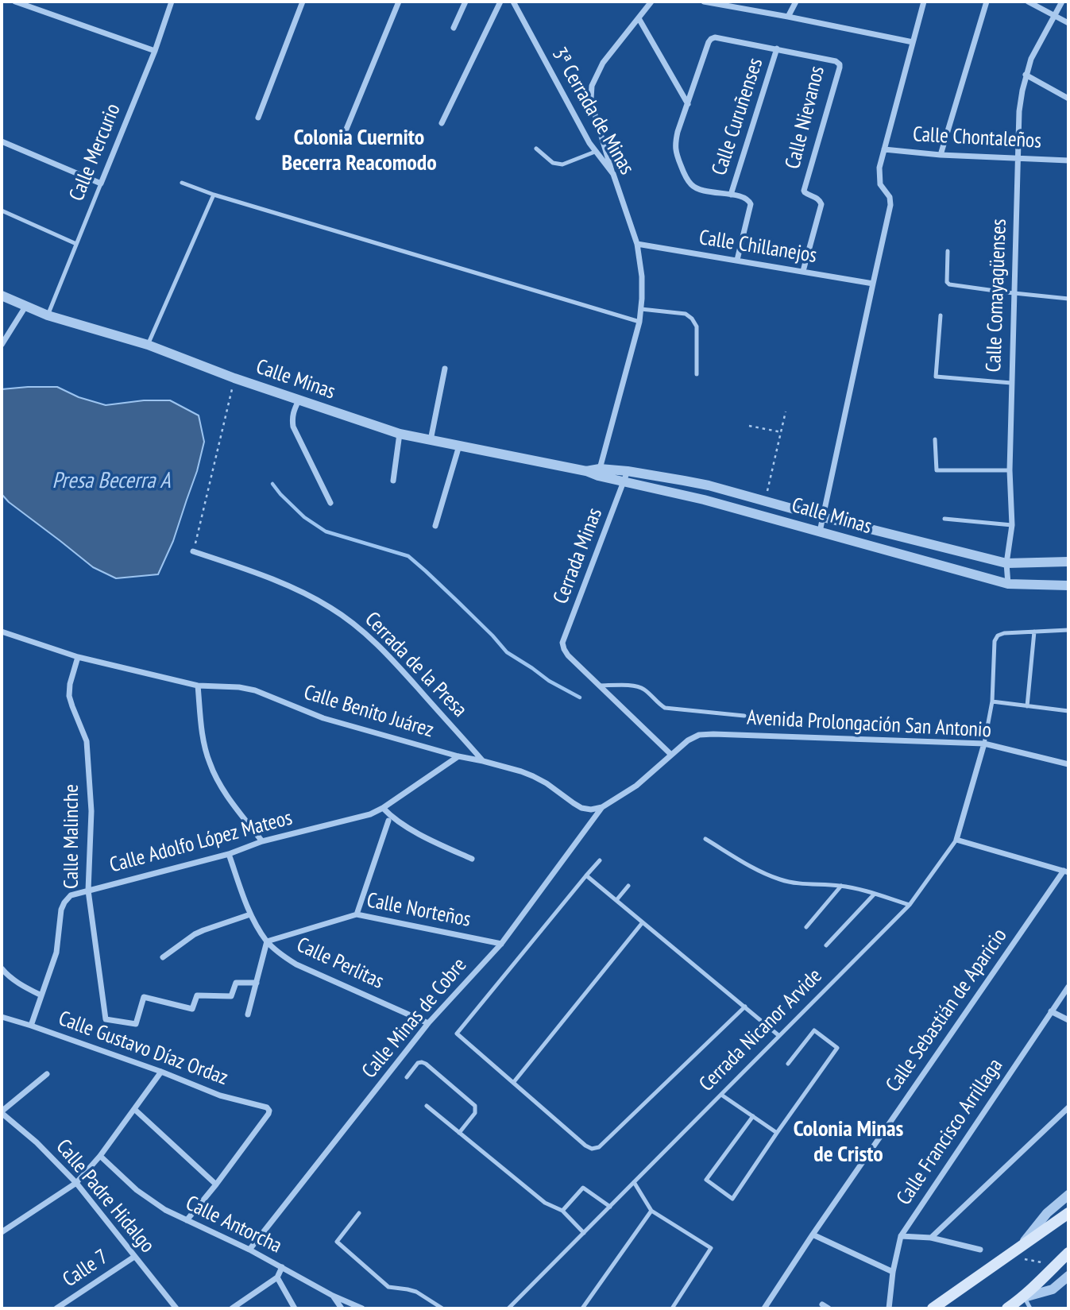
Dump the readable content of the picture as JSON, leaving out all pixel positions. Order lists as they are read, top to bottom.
{
  "streets": {
    "street": [
      "3ª Cerrada de Minas",
      "Calle Curuñenses",
      "Calle Nievanos",
      "Calle Chontaleños",
      "Calle Mercurio",
      "Calle Chillanejos",
      "Calle Comayagüenses",
      "Calle Minas",
      "Cerrada Minas",
      "Cerrada de la Presa",
      "Calle Benito Juárez",
      "Avenida Prolongación San Antonio",
      "Calle Malinche",
      "Calle Adolfo López Mateos",
      "Calle Norteños",
      "Calle Perlitas",
      "Calle Sebastián de Aparicio",
      "Calle Minas de Cobre",
      "Cerrada Nicanor Arvide",
      "Calle Gustavo Díaz Ordaz",
      "Calle Francisco Arrillaga",
      "Calle Padre Hidalgo",
      "Calle Antorcha",
      "Calle 7"
    ]
  },
  "crossings": [
    ["3ª Cerrada de Minas", "Calle Chillanejos"],
    ["3ª Cerrada de Minas", "Calle Minas"],
    ["Calle Curuñenses", "Calle Nievanos"],
    ["Calle Curuñenses", "Calle Chillanejos"],
    ["Calle Nievanos", "Calle Chillanejos"],
    ["Calle Chontaleños", "Calle Comayagüenses"],
    ["Calle Mercurio", "Calle Minas"],
    ["Calle Comayagüenses", "Calle Minas"],
    ["Calle Minas", "Cerrada Minas"],
    ["Cerrada de la Presa", "Calle Benito Juárez"],
    ["Calle Benito Juárez", "Calle Malinche"],
    ["Calle Benito Juárez", "Calle Adolfo López Mateos"],
    ["Calle Benito Juárez", "Calle Minas de Cobre"],
    ["Avenida Prolongación San Antonio", "Cerrada Nicanor Arvide"],
    ["Calle Malinche", "Calle Adolfo López Mateos"],
    ["Calle Adolfo López Mateos", "Calle Perlitas"],
    ["Calle Adolfo López Mateos", "Calle Gustavo Díaz Ordaz"],
    ["Calle Norteños", "Calle Perlitas"],
    ["Calle Norteños", "Calle Minas de Cobre"],
    ["Calle Perlitas", "Calle Minas de Cobre"],
    ["Calle Minas de Cobre", "Calle Antorcha"],
    ["Calle Padre Hidalgo", "Calle 7"]
  ],
  "districts": ["Colonia Cuernito Becerra Reacomodo", "Colonia Minas de Cristo"],
  "water": ["Presa Becerra A"]
}
